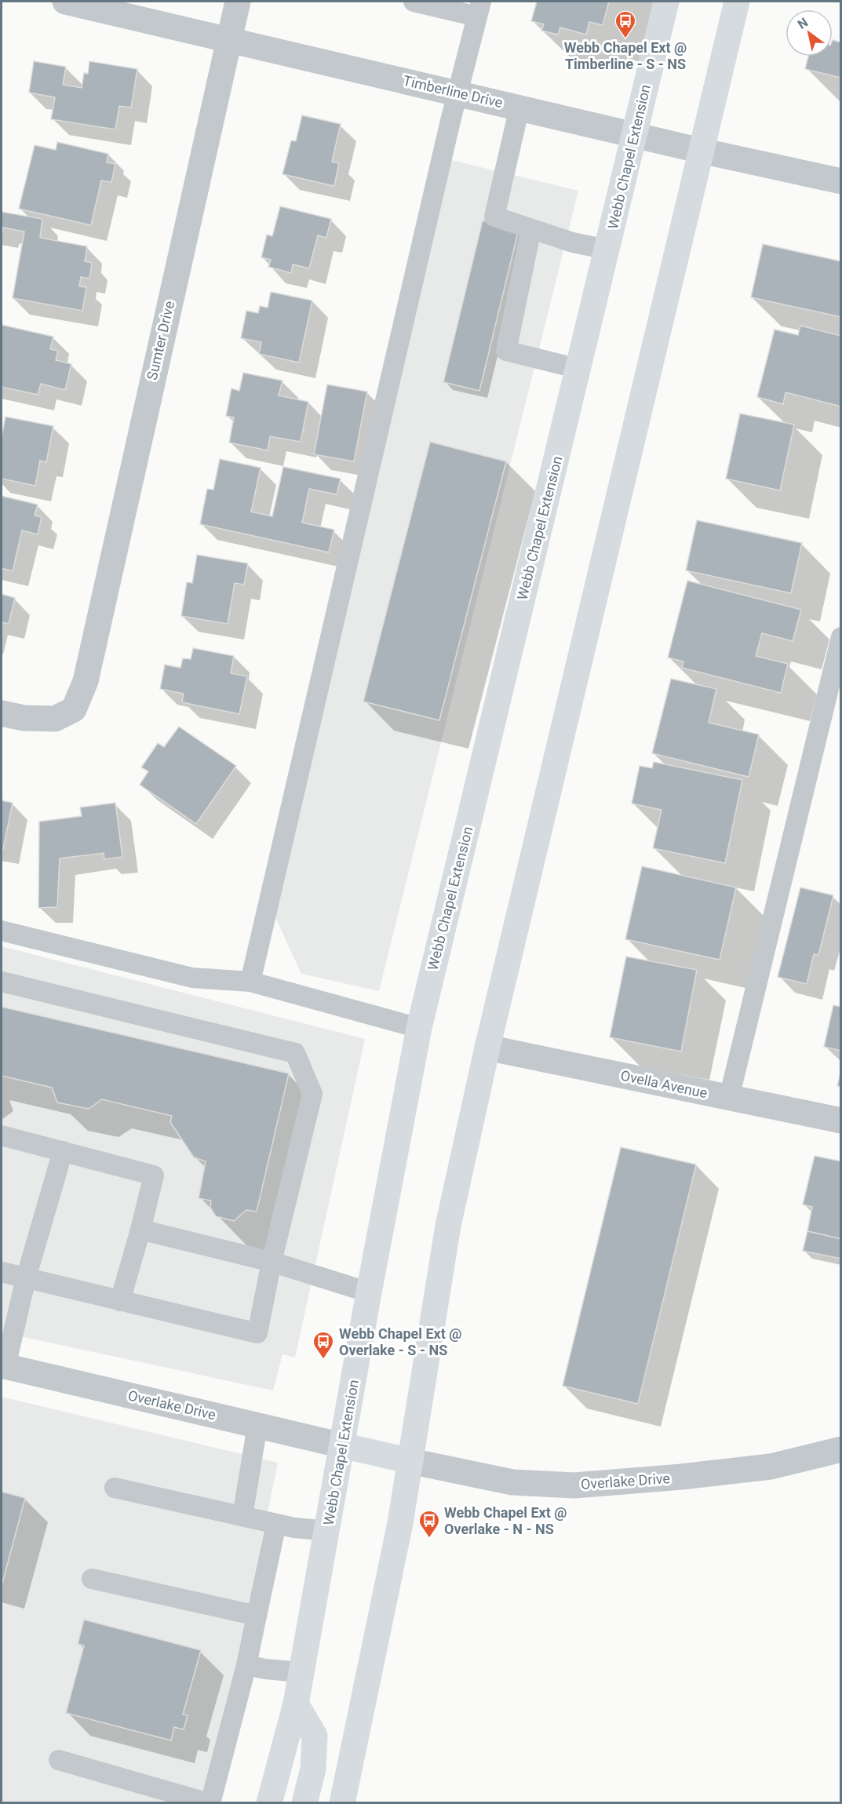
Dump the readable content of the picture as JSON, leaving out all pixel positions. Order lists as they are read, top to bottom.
{
  "streets": {
    "main road": ["Webb Chapel Extension"],
    "street": [
      "Timberline Drive",
      "Sumter Drive",
      "Ovella Avenue",
      "Overlake Drive"
    ]
  },
  "crossings": [
    ["Timberline Drive", "Webb Chapel Extension"],
    ["Timberline Drive", "Sumter Drive"],
    ["Webb Chapel Extension", "Overlake Drive"]
  ],
  "places": {
    "bus stop": ["Webb Chapel Ext @ Timberline - S - NS", "Webb Chapel Ext @ Overlake - S - NS", "Webb Chapel Ext @ Overlake - N - NS"]
  },
  "north": "top left"
}
